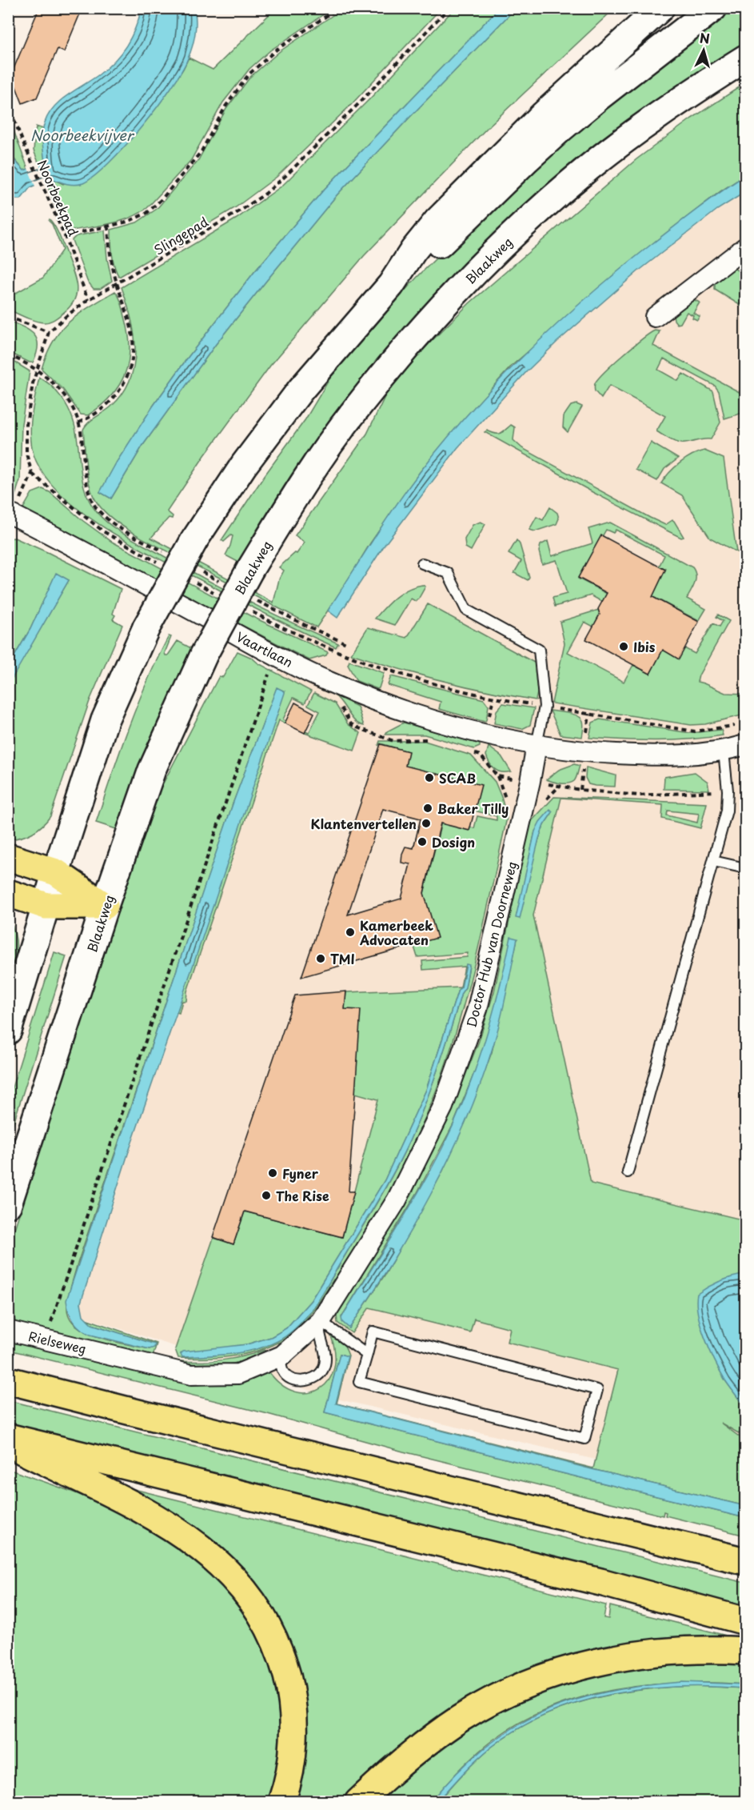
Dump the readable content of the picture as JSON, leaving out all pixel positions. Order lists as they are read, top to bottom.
{
  "streets": {
    "main road": ["Blaakweg"],
    "street": ["Vaartlaan", "Doctor Hub van Doorneweg", "Rielseweg"],
    "path": ["Noorbeekpad", "Slingepad"]
  },
  "crossings": [
    ["Noorbeekpad", "Slingepad"],
    ["Vaartlaan", "Doctor Hub van Doorneweg"],
    ["Doctor Hub van Doorneweg", "Rielseweg"]
  ],
  "water": ["Noorbeekvijver"],
  "places": [
    "Ibis",
    "SCAB",
    "Baker Tilly",
    "Klantenvertellen",
    "Dosign",
    "Kamerbeek Advocaten",
    "TMI",
    "Fyner",
    "The Rise"
  ],
  "north": "top"
}
